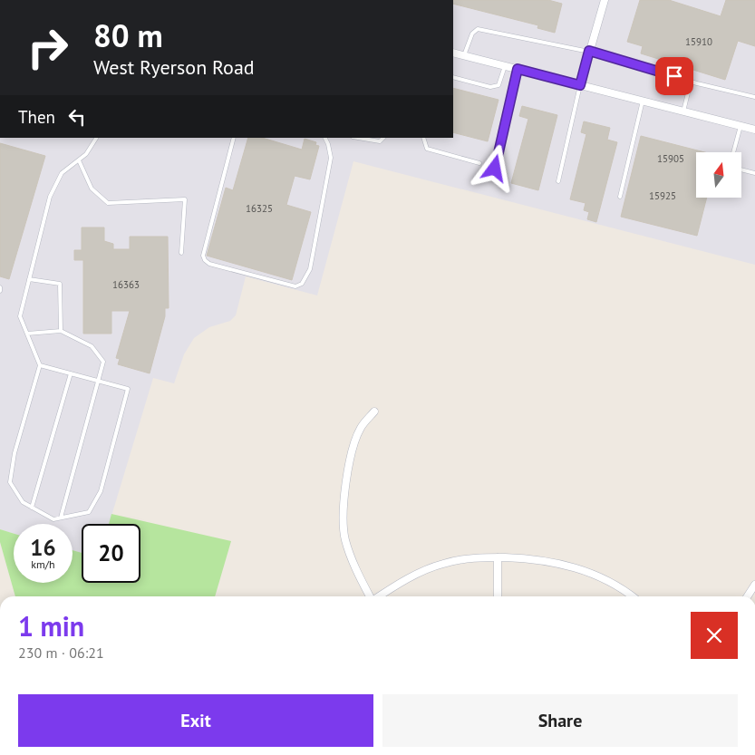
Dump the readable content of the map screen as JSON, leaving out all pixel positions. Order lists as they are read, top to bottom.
{
  "house_numbers": [
    "15910",
    "15905",
    "15925",
    "16325",
    "16363"
  ],
  "north": "top",
  "page": {
    "turn": ["80 m", "West Ryerson Road"],
    "then": "Then",
    "speed": "16 km/h",
    "limit": "20",
    "heading": ["1 min", "230 m · 06:21"],
    "buttons": ["Exit", "Share"]
  }
}
